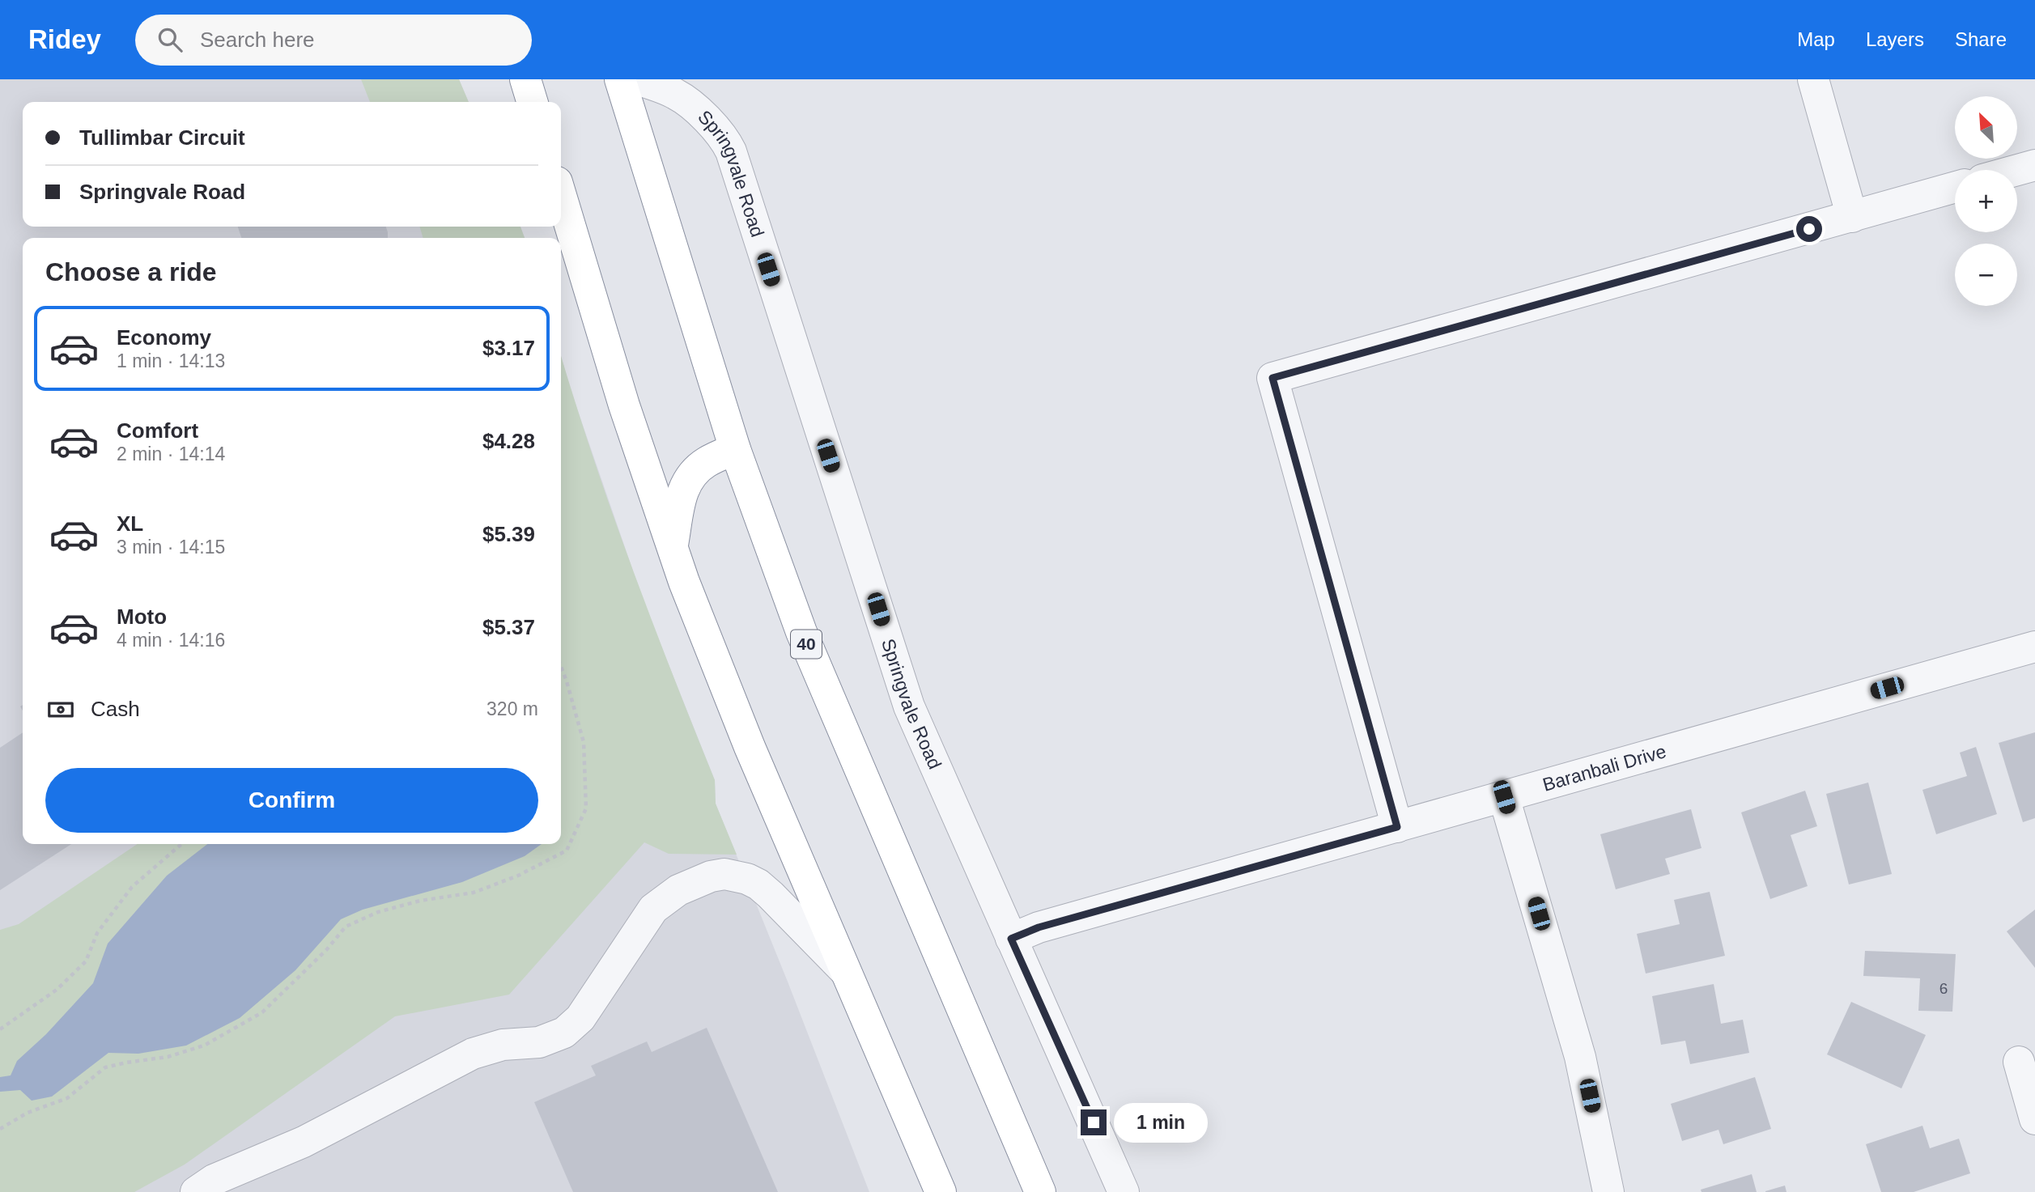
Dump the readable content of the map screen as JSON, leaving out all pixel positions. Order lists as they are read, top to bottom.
{
  "streets": {
    "highway": ["40"],
    "street": ["Springvale Road", "Baranbali Drive"]
  },
  "crossings": [
    ["Springvale Road", "Baranbali Drive"]
  ],
  "house_numbers": ["6"],
  "north": "top left",
  "page": {
    "header": "Ridey",
    "search": "Search here",
    "nav": ["Map", "Layers", "Share"],
    "map_buttons": ["+", "−"],
    "banner": ["Tullimbar Circuit", "Springvale Road"],
    "heading": "Choose a ride",
    "list": [
      {
        "name": "Economy",
        "note": "1 min · 14:13",
        "value": "$3.17"
      },
      {
        "name": "Comfort",
        "note": "2 min · 14:14",
        "value": "$4.28"
      },
      {
        "name": "XL",
        "note": "3 min · 14:15",
        "value": "$5.39"
      },
      {
        "name": "Moto",
        "note": "4 min · 14:16",
        "value": "$5.37"
      }
    ],
    "pay": ["Cash", "320 m"],
    "buttons": "Confirm",
    "bubble": "1 min"
  }
}
